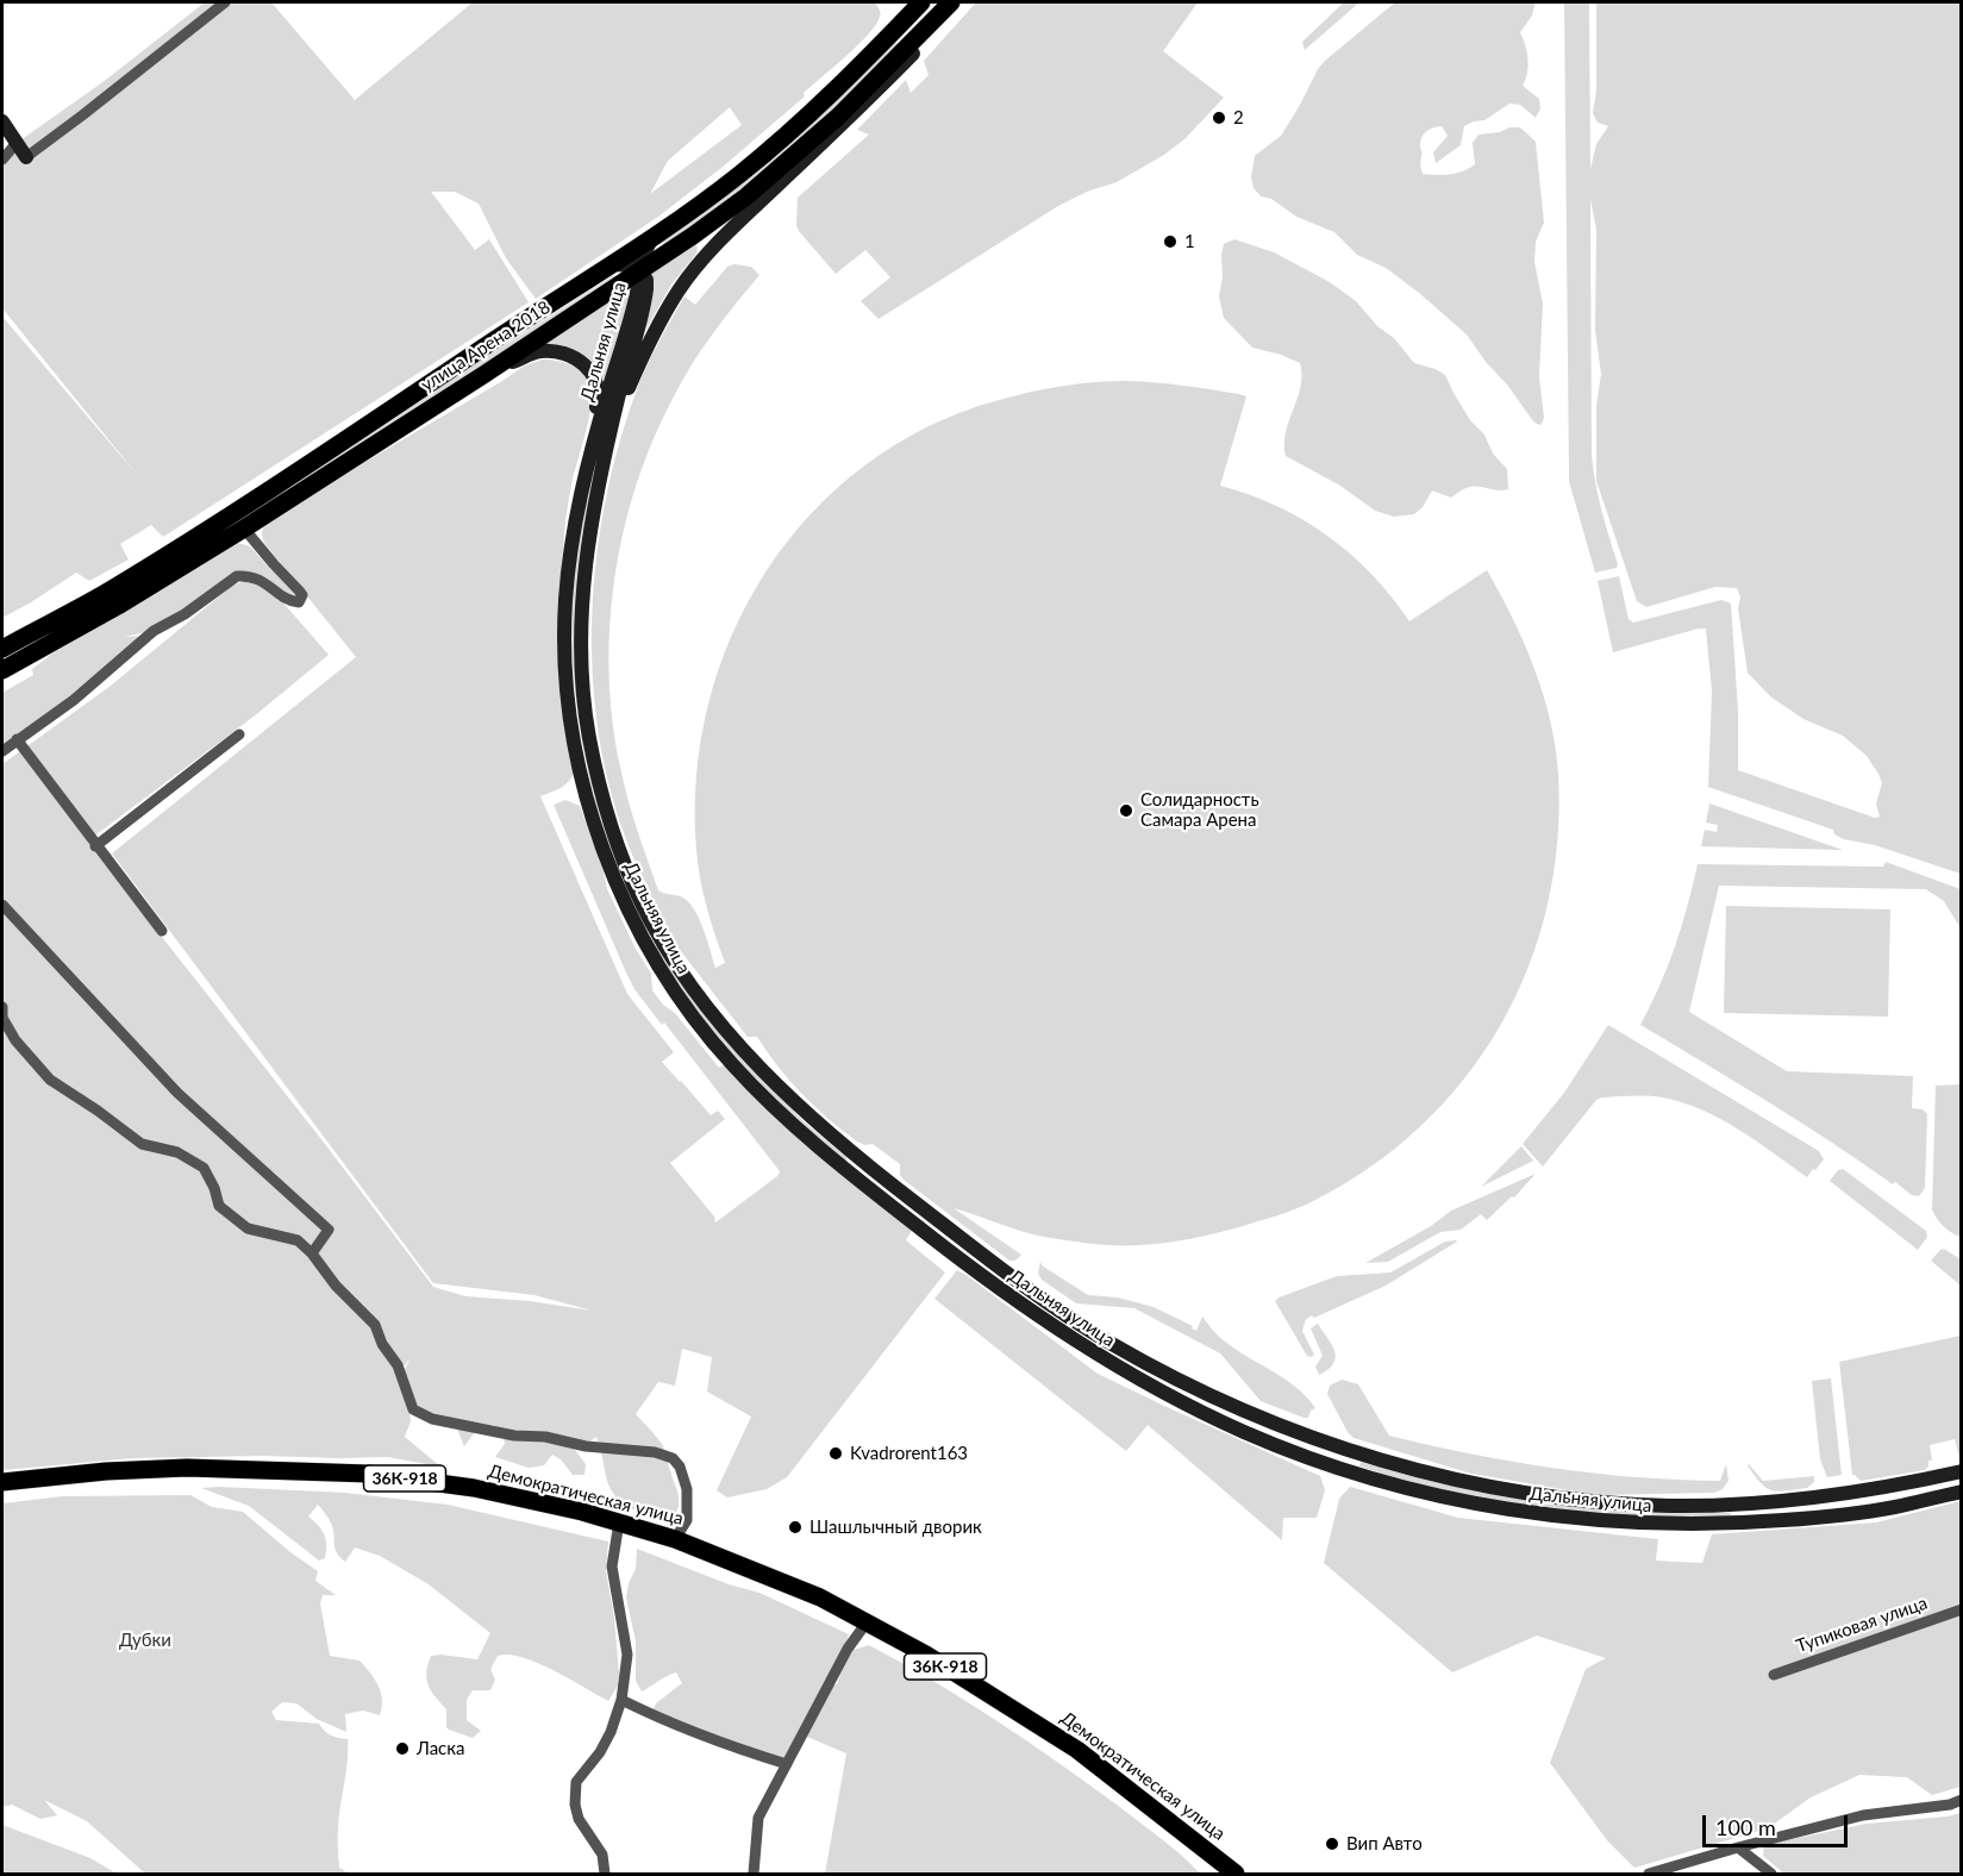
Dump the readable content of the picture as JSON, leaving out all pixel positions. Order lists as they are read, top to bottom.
{
  "streets": {
    "main road": [
      "Дальняя улица",
      "улица Арена 2018",
      "36К-918",
      "Демократическая улица"
    ],
    "street": ["Тупиковая улица"]
  },
  "crossings": [
    ["Дальняя улица", "улица Арена 2018"]
  ],
  "parks": ["Дубки"],
  "places": [
    "2",
    "1",
    "Солидарность Самара Арена",
    "Kvadrorent163",
    "Шашлычный дворик",
    "Ласка",
    "Вип Авто"
  ],
  "scale_bar": "100 m"
}
